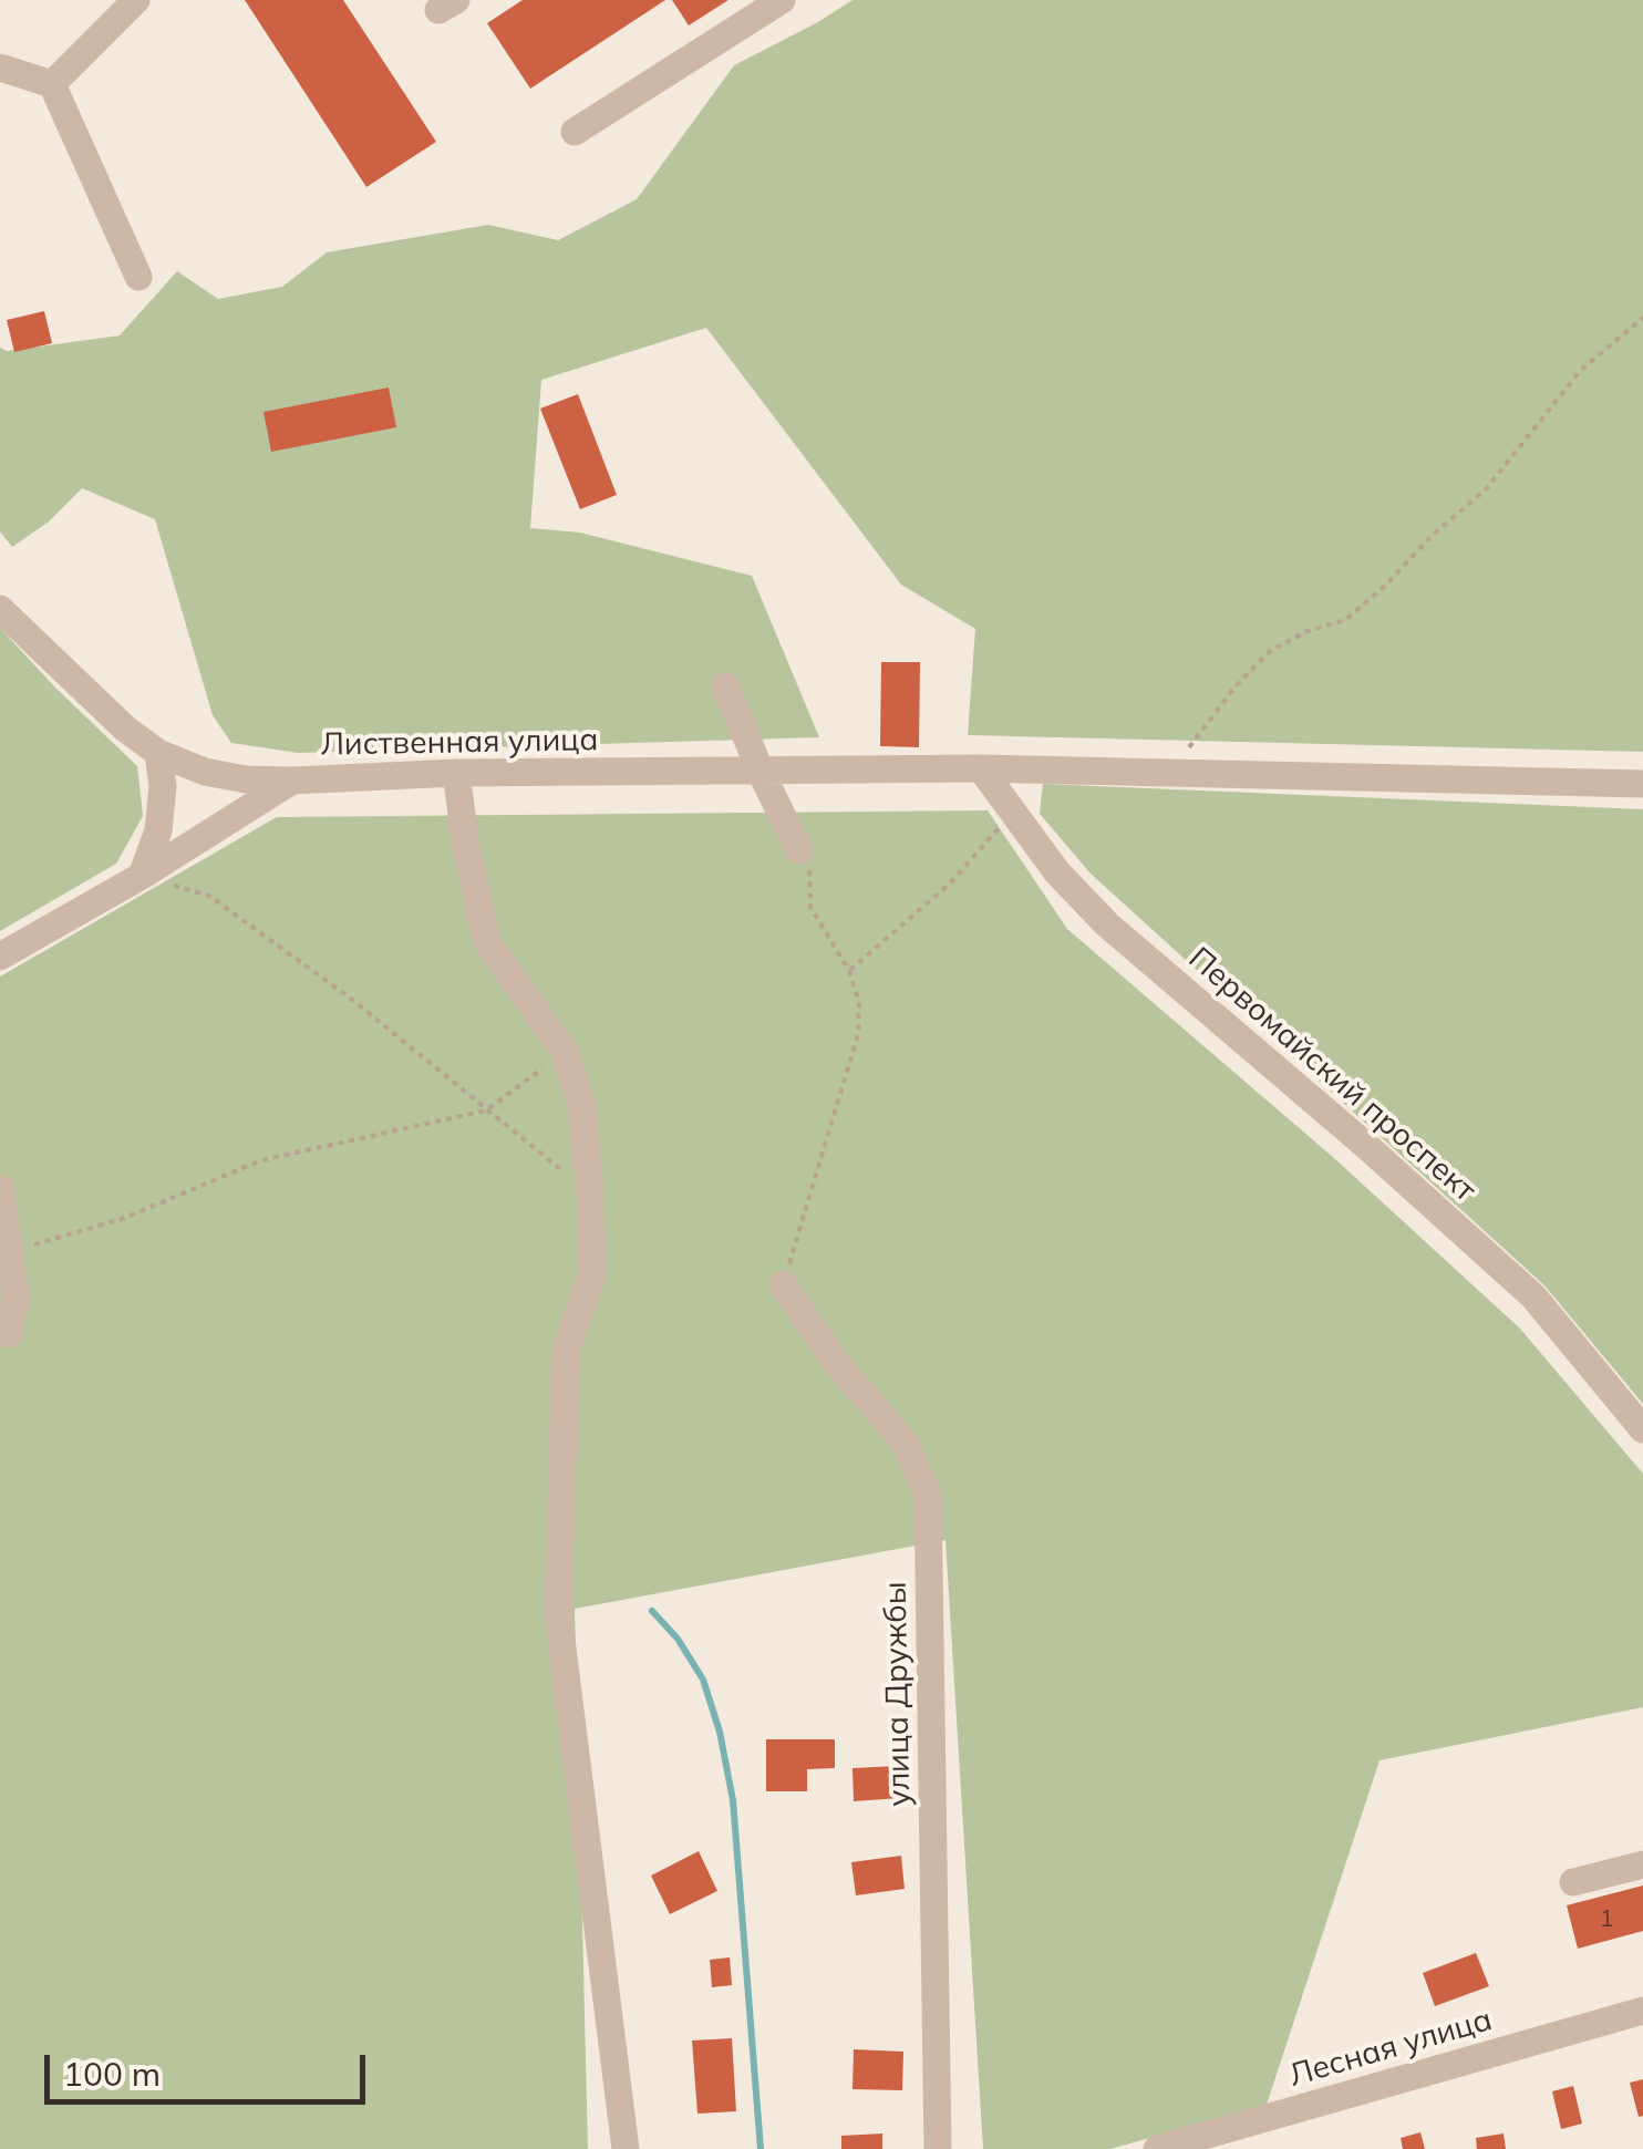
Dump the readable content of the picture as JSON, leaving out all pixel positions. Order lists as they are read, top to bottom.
{
  "streets": {
    "street": [
      "Лиственная улица",
      "Первомайский проспект",
      "улица Дружбы",
      "Лесная улица"
    ]
  },
  "crossings": [
    ["Лиственная улица", "Первомайский проспект"]
  ],
  "house_numbers": ["1"],
  "scale_bar": "100 m"
}
